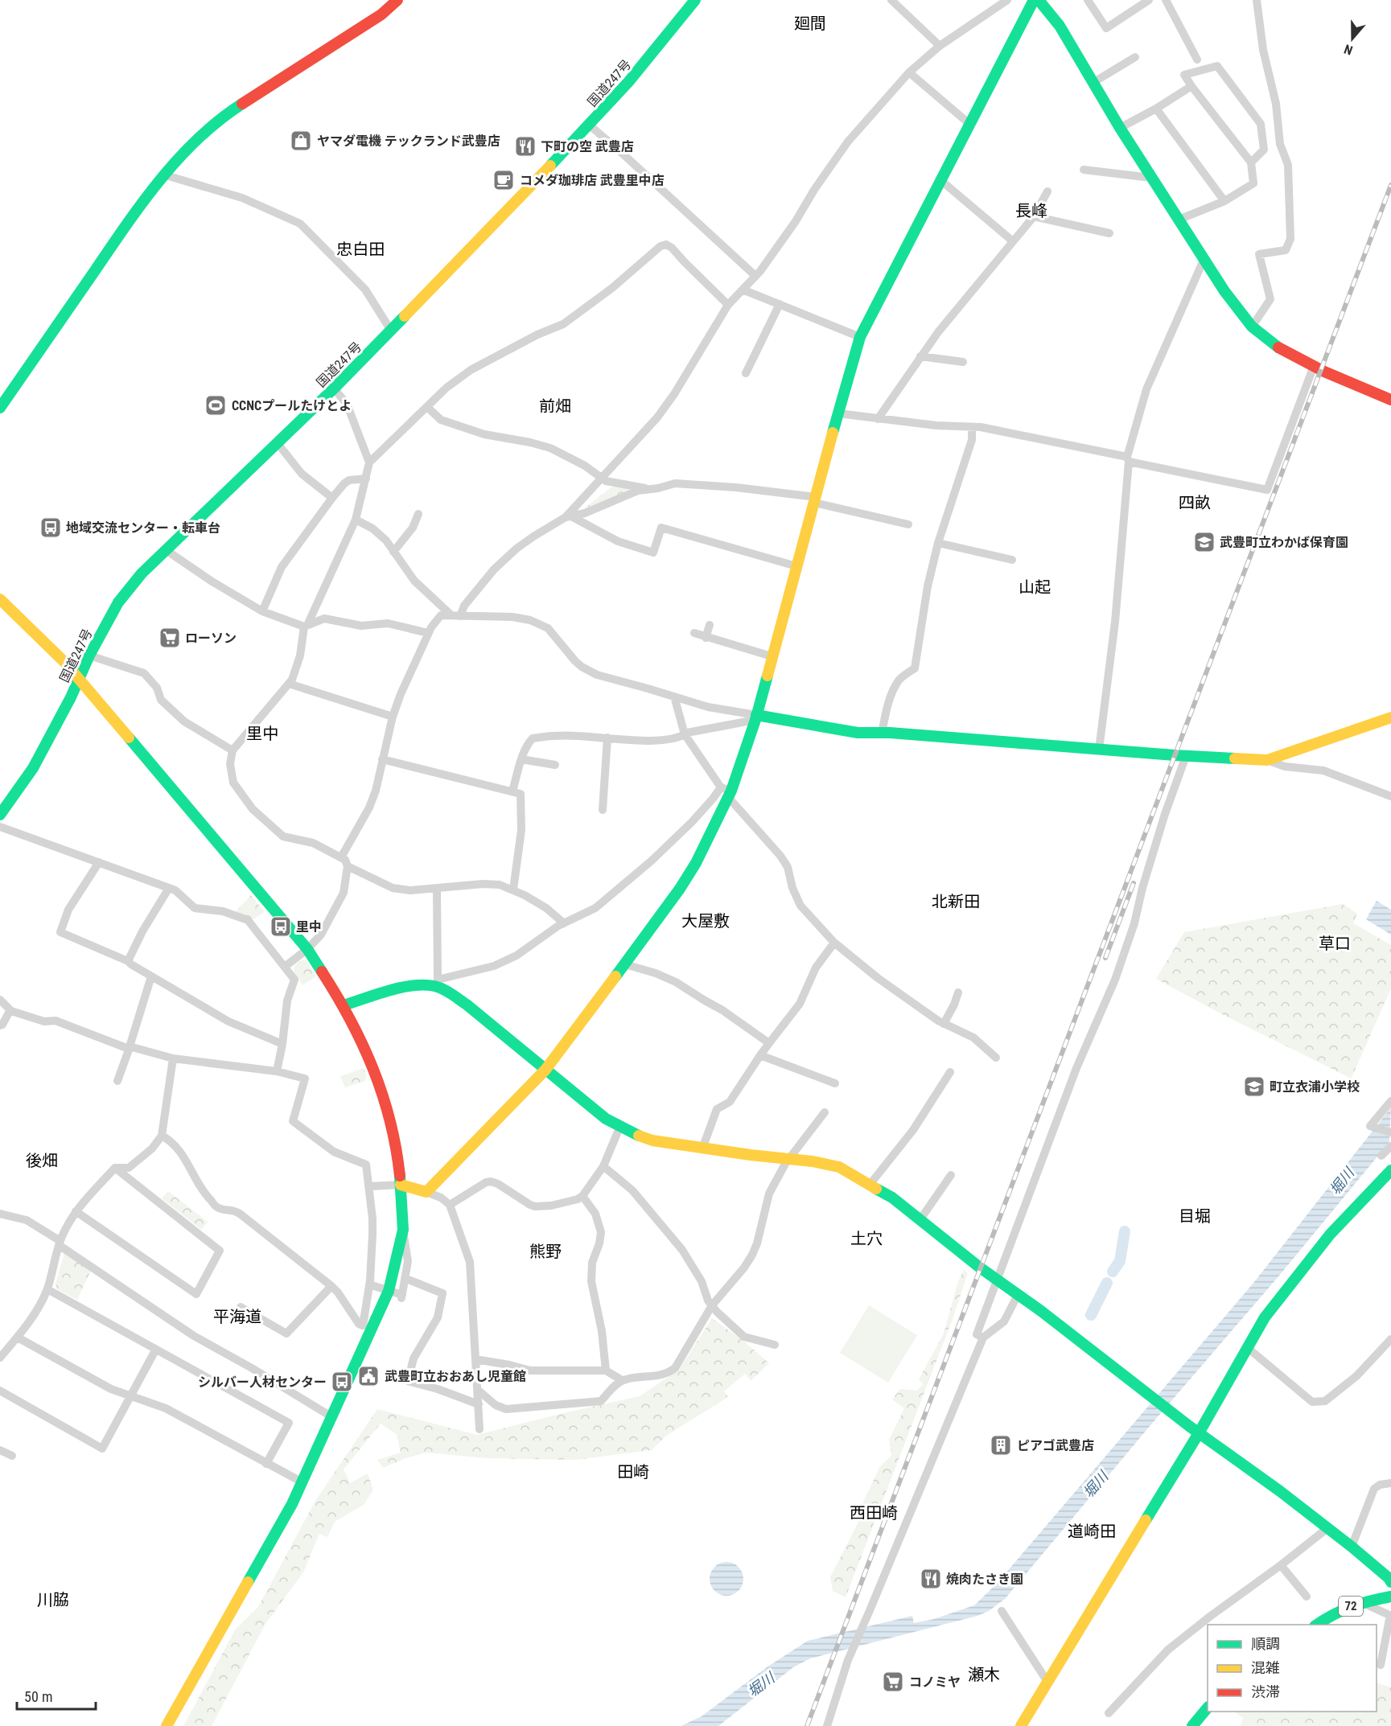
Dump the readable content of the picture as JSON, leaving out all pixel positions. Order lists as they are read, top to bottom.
{
  "streets": {
    "main road": ["国道247号", "72"]
  },
  "districts": [
    "廻間",
    "長峰",
    "忠白田",
    "前畑",
    "四畝",
    "山起",
    "里中",
    "北新田",
    "大屋敷",
    "草口",
    "後畑",
    "目堀",
    "土穴",
    "熊野",
    "平海道",
    "田崎",
    "西田崎",
    "道崎田",
    "川脇",
    "瀬木"
  ],
  "water": ["堀川"],
  "places": {
    "shop": ["ヤマダ電機 テックランド武豊店"],
    "restaurant": ["下町の空 武豊店", "焼肉たさき園"],
    "cafe": ["コメダ珈琲店 武豊里中店"],
    "sports": ["CCNCプールたけとよ"],
    "bus stop": ["地域交流センター・転車台", "里中", "シルバー人材センター"],
    "school or university": ["武豊町立わかば保育園", "町立衣浦小学校"],
    "supermarket": ["ローソン", "コノミヤ"],
    "public building": ["武豊町立おおあし児童館"],
    "building": ["ピアゴ武豊店"]
  },
  "legend": ["順調", "混雑", "渋滞"],
  "scale_bar": "50 m",
  "north": "bottom"
}
